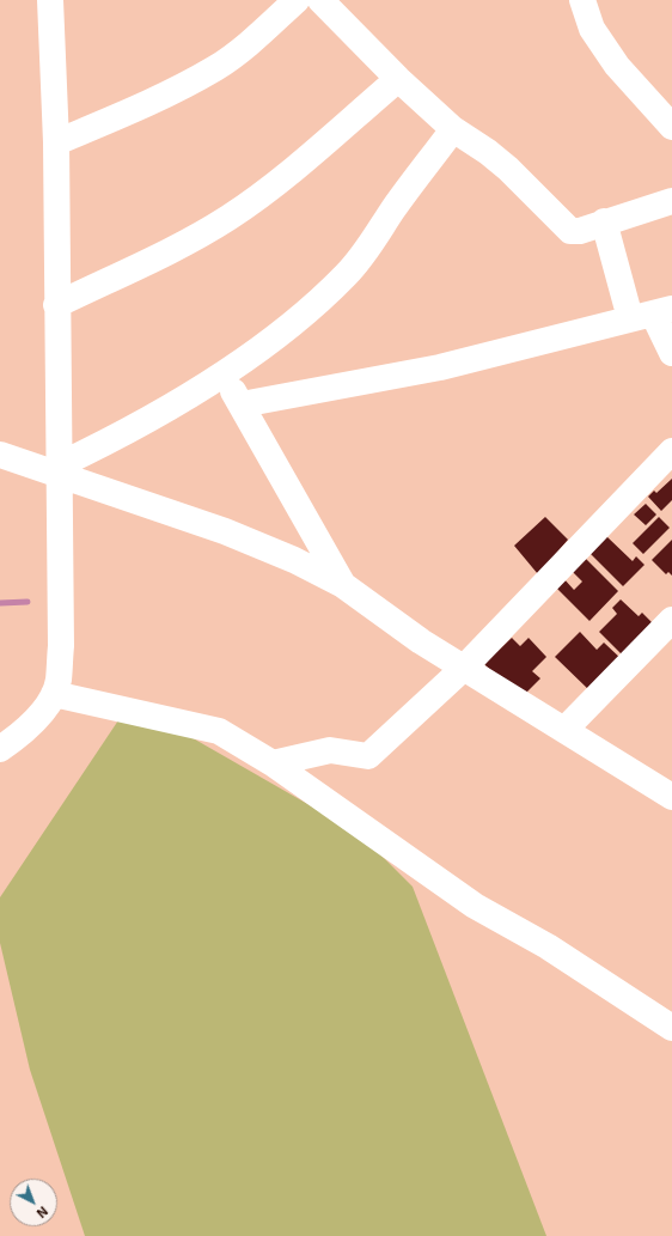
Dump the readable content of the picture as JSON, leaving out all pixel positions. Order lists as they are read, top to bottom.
{
  "north": "bottom right"
}
